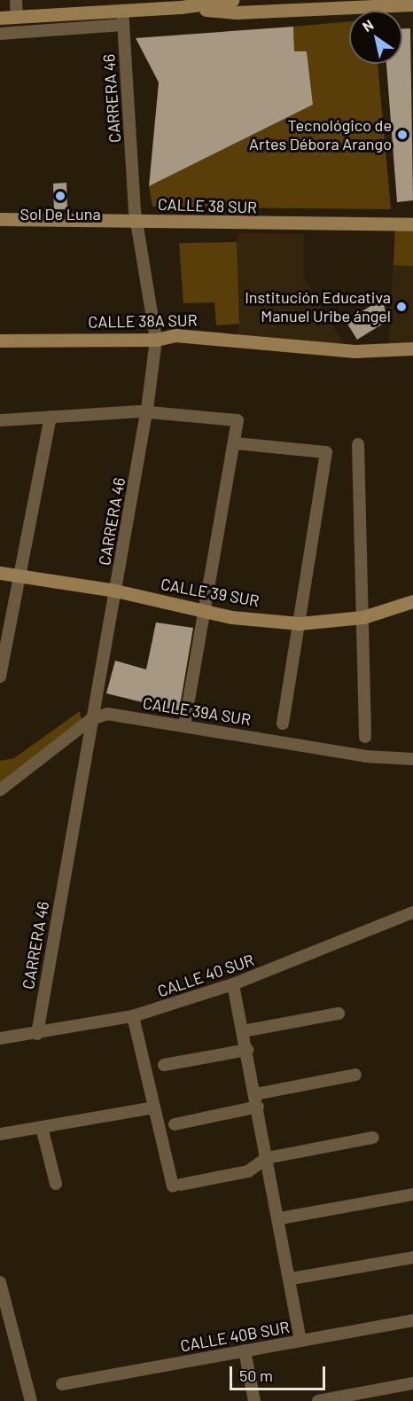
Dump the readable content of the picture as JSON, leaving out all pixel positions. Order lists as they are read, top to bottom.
{
  "streets": {
    "main road": ["CALLE 38 SUR", "CALLE 38A SUR", "CALLE 39 SUR"],
    "street": [
      "CARRERA 46",
      "CALLE 39A SUR",
      "CALLE 40 SUR",
      "CALLE 40B SUR"
    ]
  },
  "crossings": [
    ["CARRERA 46", "CALLE 38 SUR"],
    ["CARRERA 46", "CALLE 38A SUR"],
    ["CARRERA 46", "CALLE 39 SUR"],
    ["CARRERA 46", "CALLE 39A SUR"],
    ["CARRERA 46", "CALLE 40 SUR"]
  ],
  "places": ["Tecnológico de Artes Débora Arango", "Sol De Luna", "Institución Educativa Manuel Uribe ángel"],
  "scale_bar": "50 m",
  "north": "top left"
}
